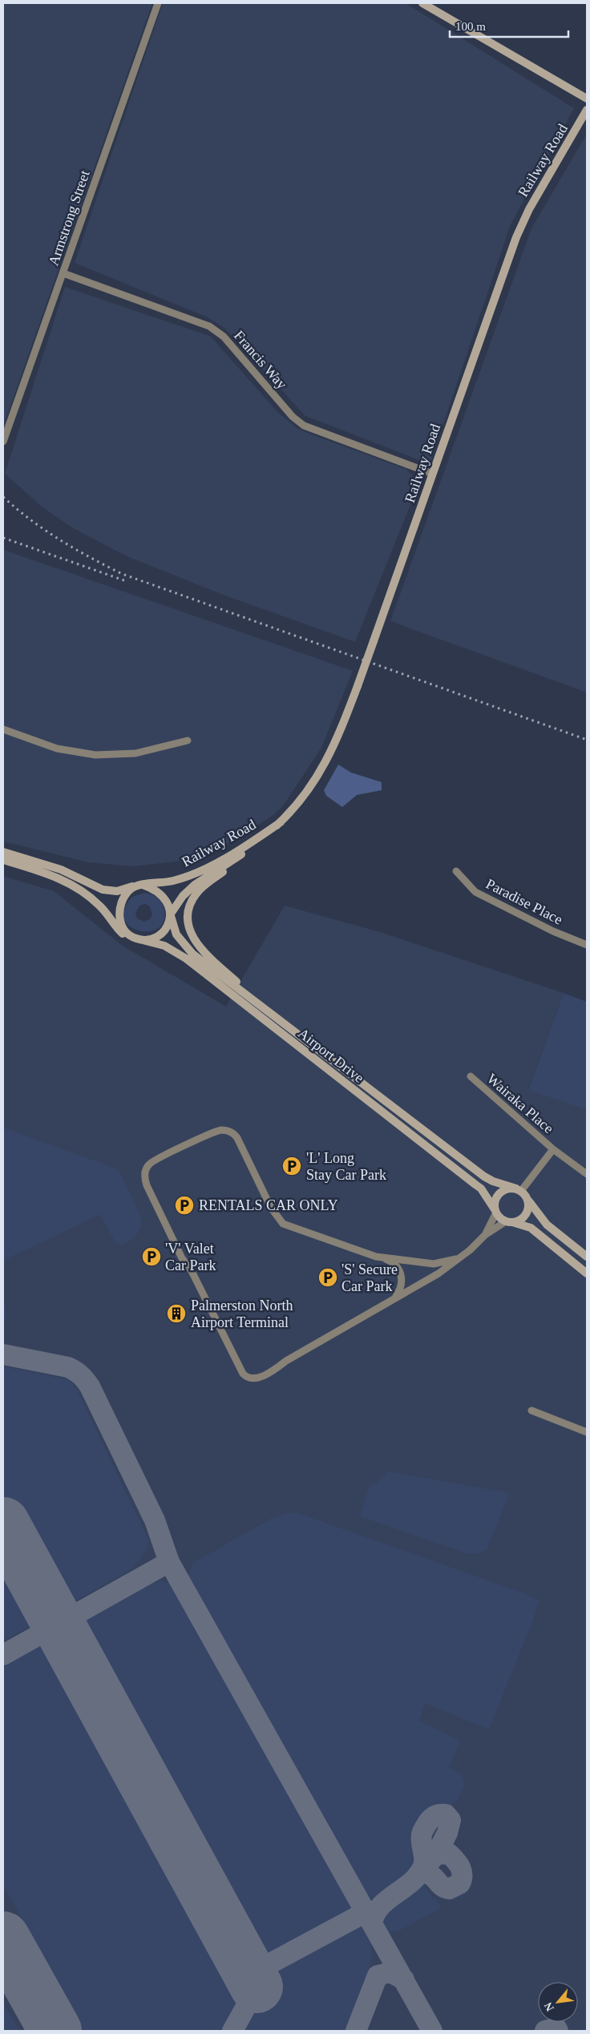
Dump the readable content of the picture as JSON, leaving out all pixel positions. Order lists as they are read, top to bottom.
{
  "streets": {
    "main road": ["Railway Road", "Airport Drive"],
    "street": [
      "Armstrong Street",
      "Francis Way",
      "Paradise Place",
      "Wairaka Place"
    ]
  },
  "crossings": [
    ["Railway Road", "Francis Way"],
    ["Railway Road", "Airport Drive"],
    ["Armstrong Street", "Francis Way"],
    ["Airport Drive", "Wairaka Place"]
  ],
  "places": {
    "parking": [
      "'L' Long Stay Car Park",
      "RENTALS CAR ONLY",
      "'V' Valet Car Park",
      "'S' Secure Car Park"
    ],
    "building": ["Palmerston North Airport Terminal"]
  },
  "scale_bar": "100 m",
  "north": "bottom left"
}
